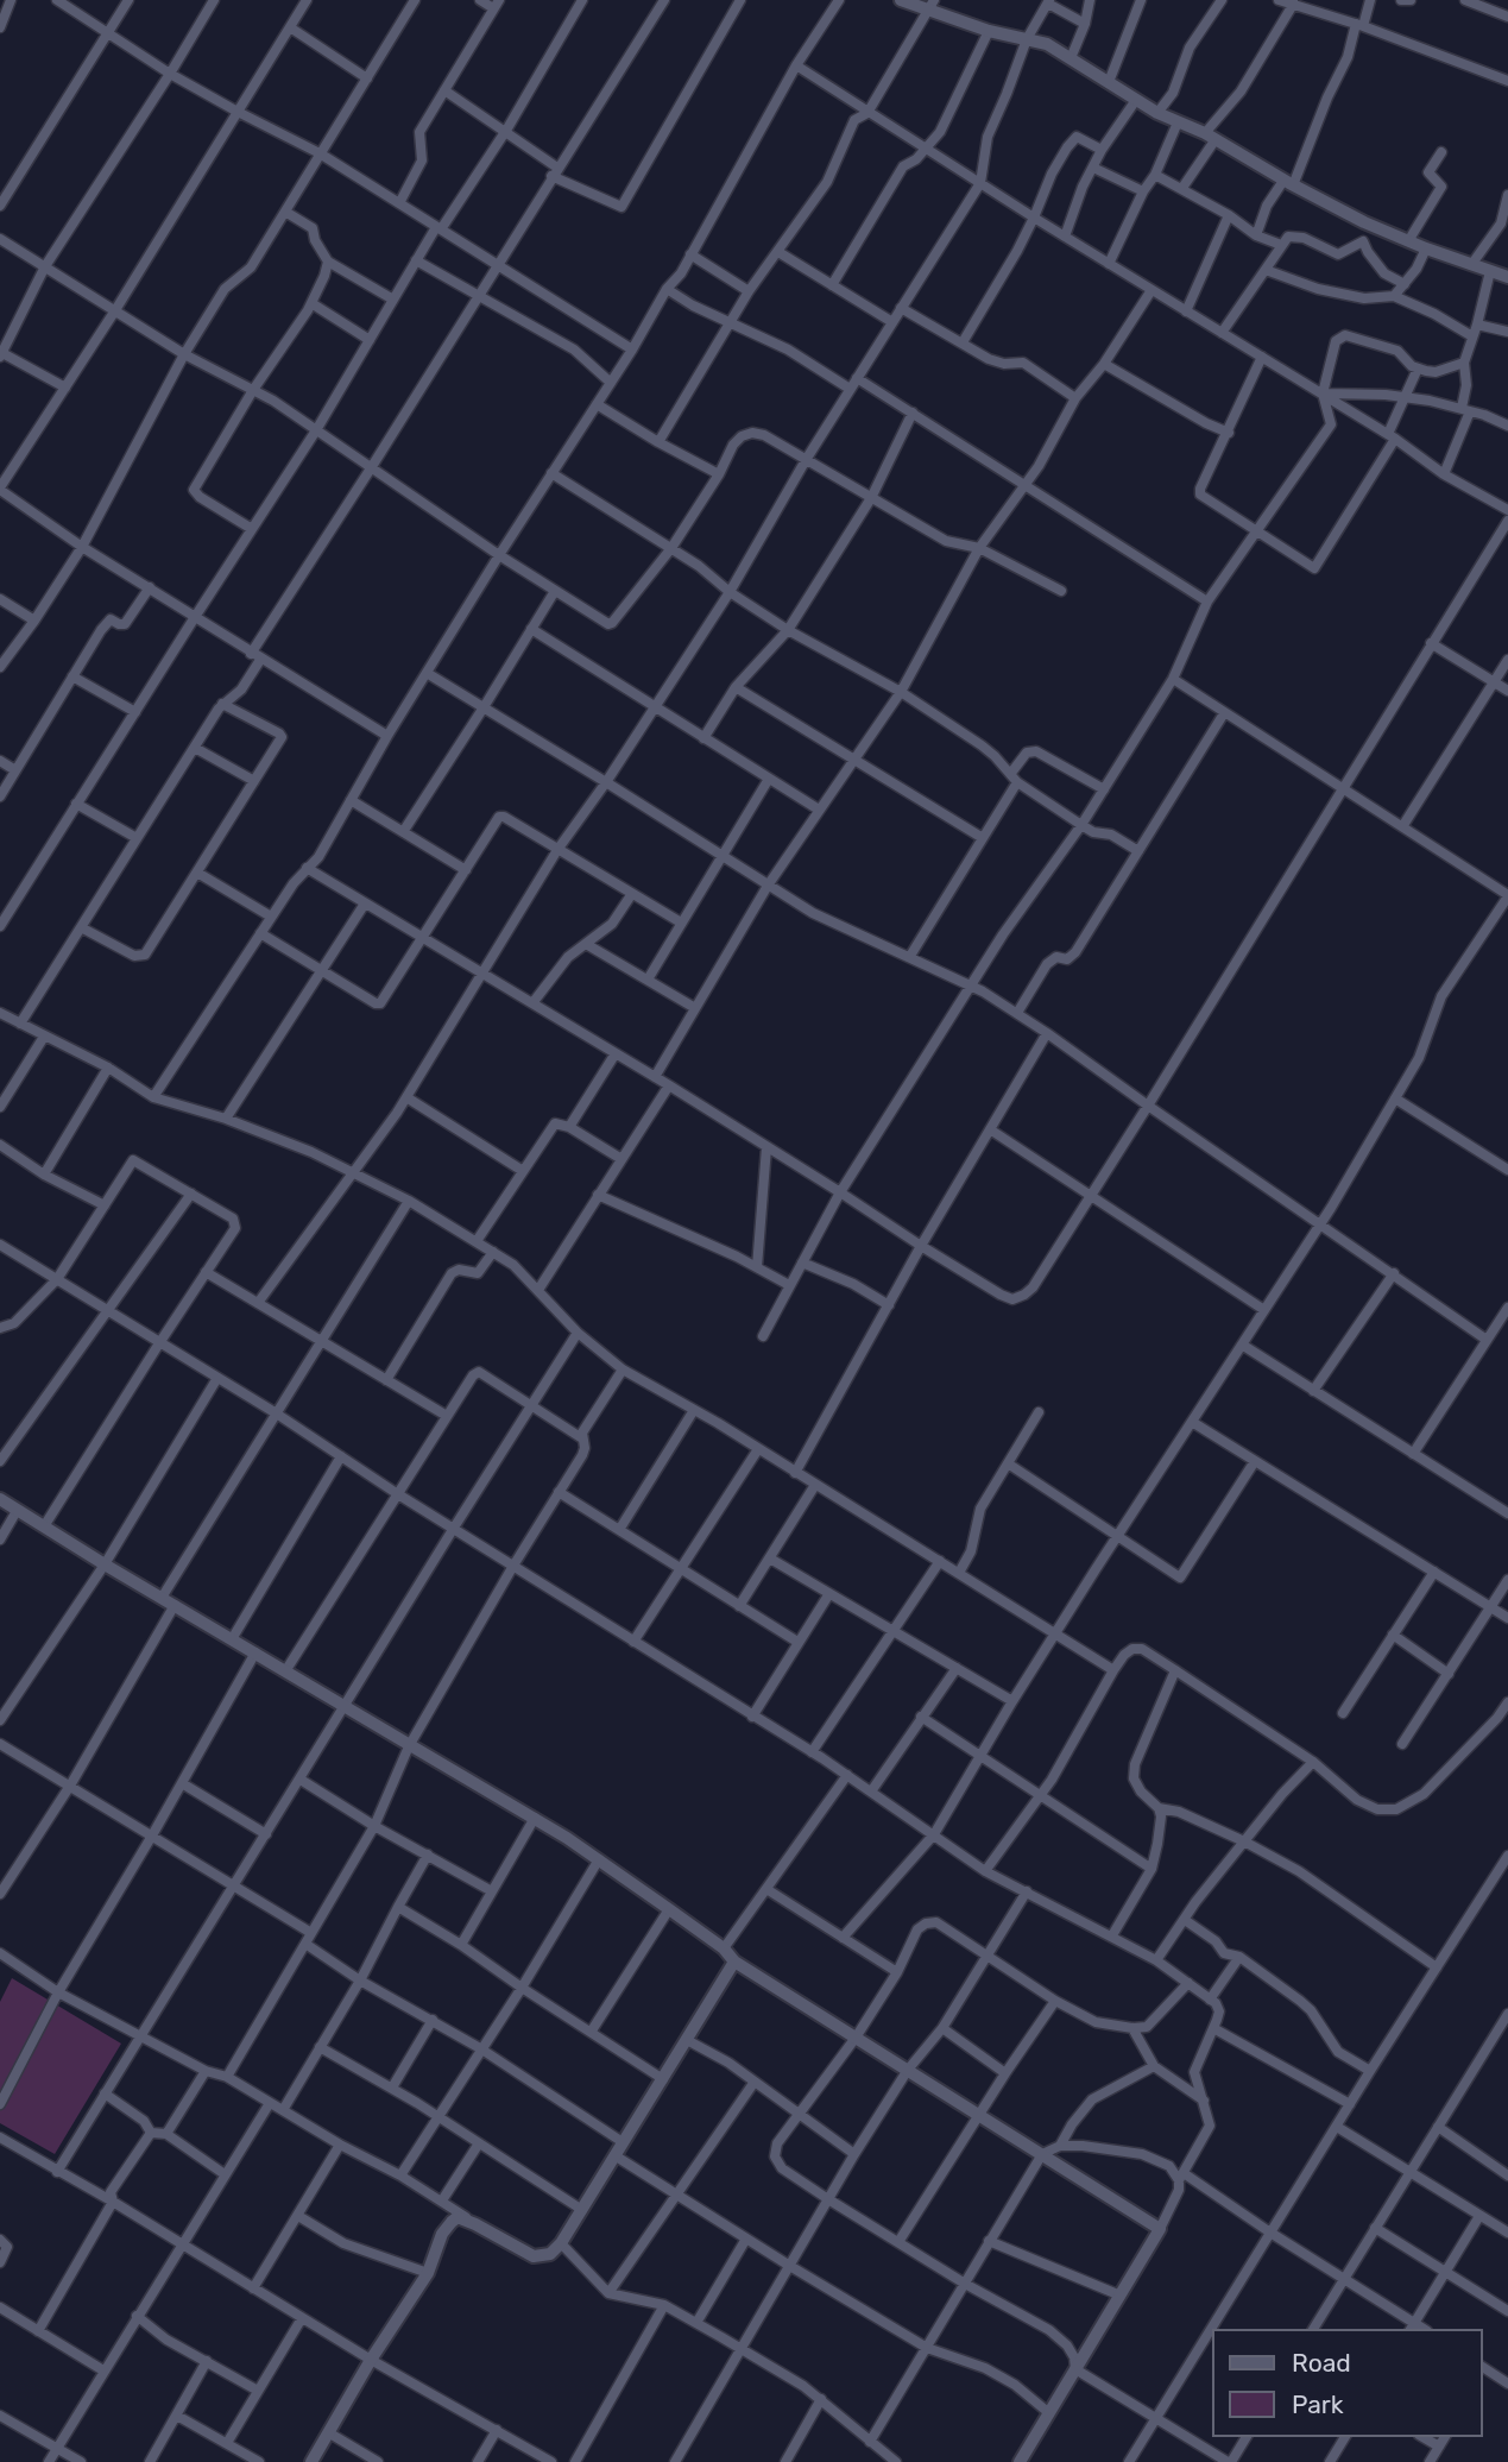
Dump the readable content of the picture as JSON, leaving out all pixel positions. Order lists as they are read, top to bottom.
{
  "legend": ["Road", "Park"]
}
